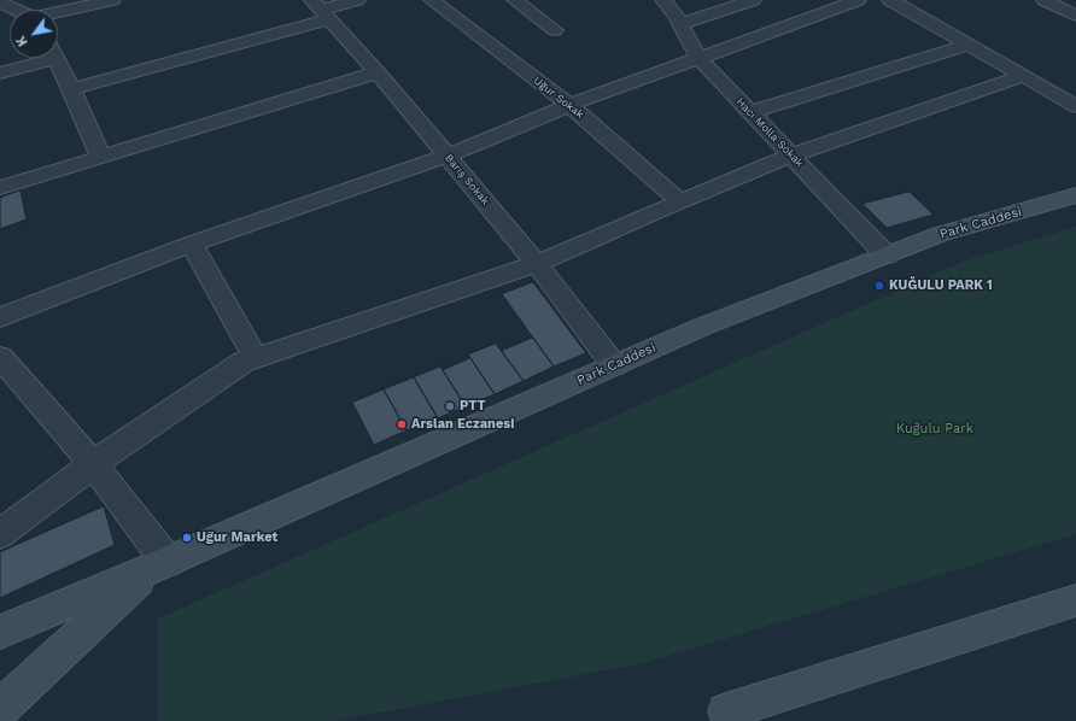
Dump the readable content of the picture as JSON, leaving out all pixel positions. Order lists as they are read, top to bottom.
{
  "streets": {
    "main road": ["Park Caddesi"],
    "street": ["Uğur Sokak", "Hacı Molla Sokak", "Barış Sokak"]
  },
  "crossings": [
    ["Hacı Molla Sokak", "Park Caddesi"],
    ["Barış Sokak", "Park Caddesi"]
  ],
  "parks": ["Kuğulu Park"],
  "places": [
    "KUĞULU PARK 1",
    "PTT",
    "Arslan Eczanesi",
    "Uğur Market"
  ],
  "north": "bottom left"
}
